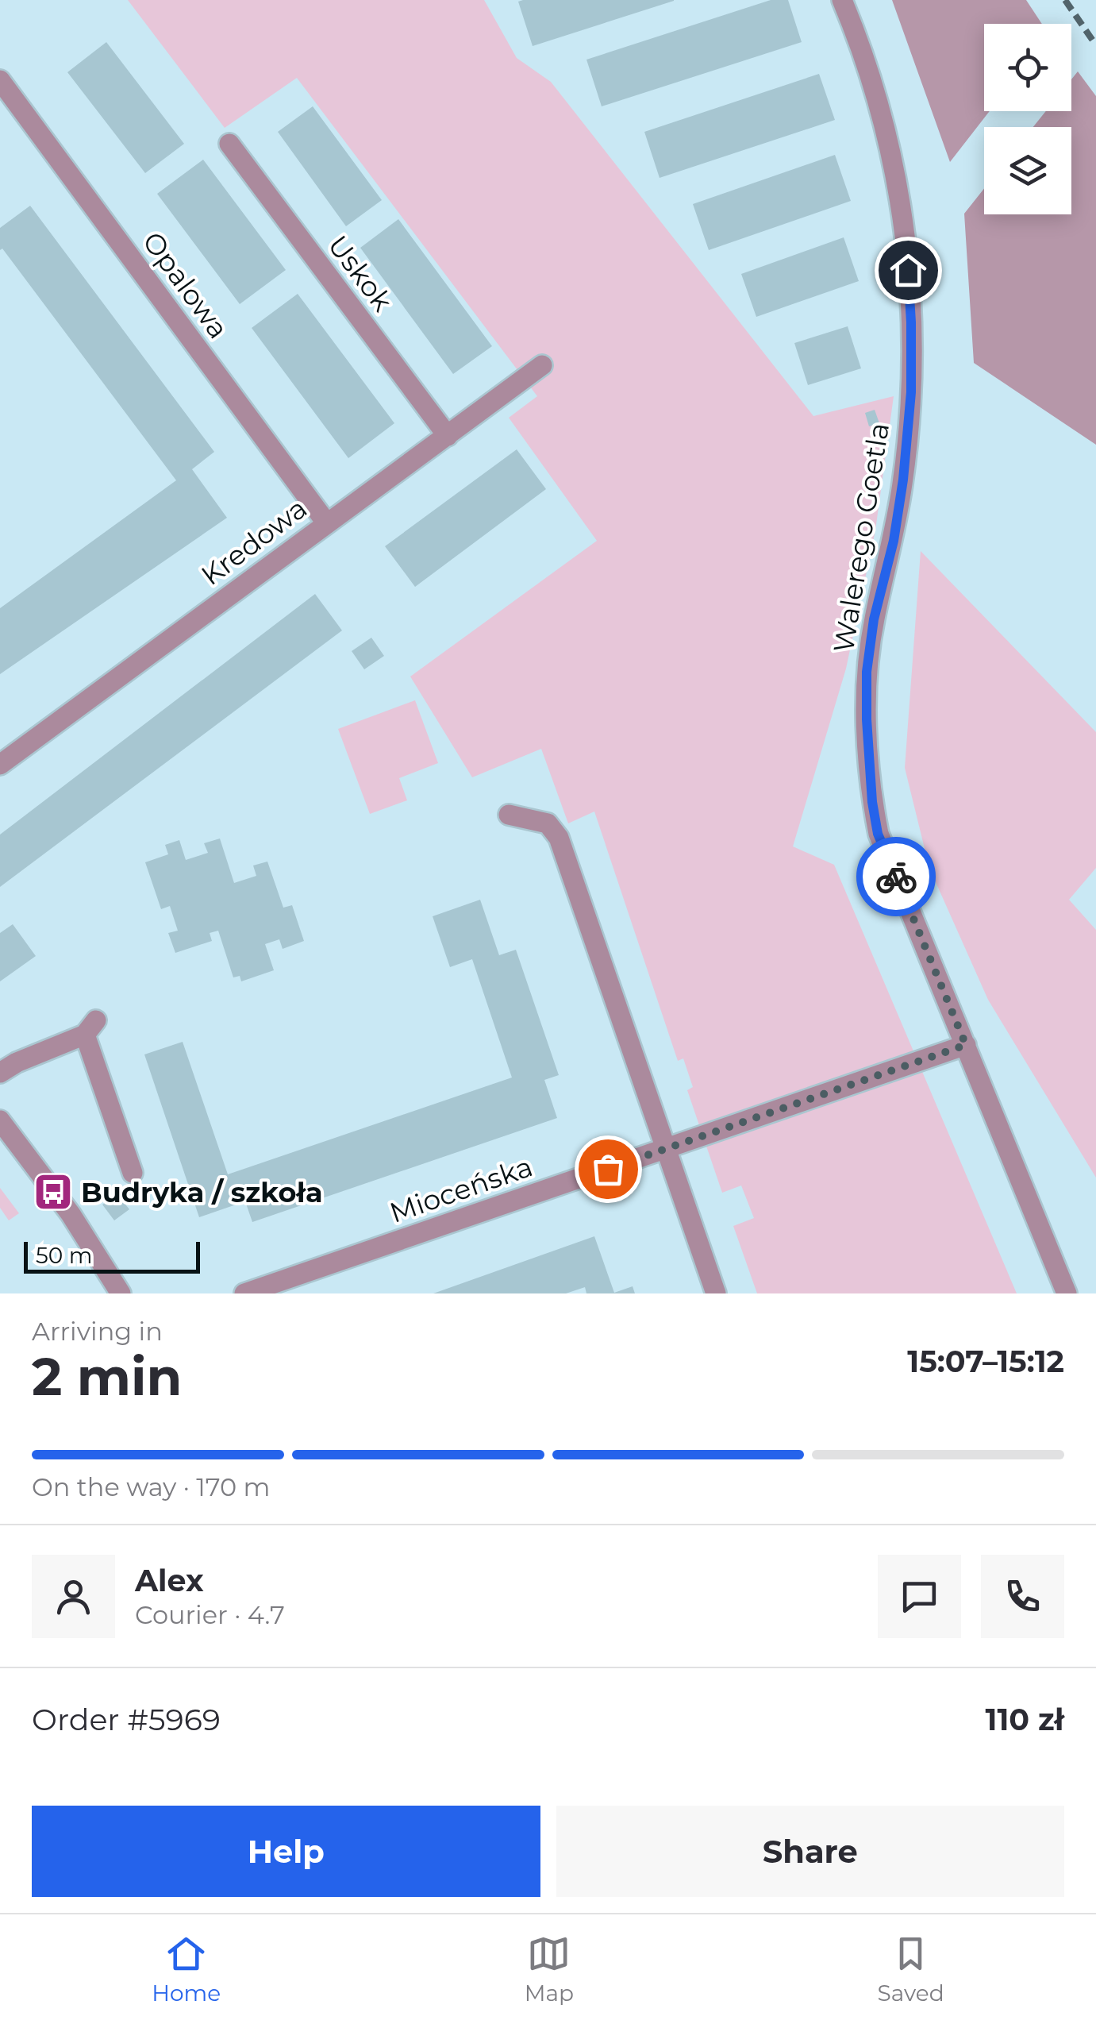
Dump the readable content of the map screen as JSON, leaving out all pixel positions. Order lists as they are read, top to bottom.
{
  "streets": {
    "street": [
      "Uskok",
      "Opalowa",
      "Walerego Goetla",
      "Kredowa",
      "Mioceńska"
    ]
  },
  "crossings": [
    ["Uskok", "Kredowa"],
    ["Opalowa", "Kredowa"],
    ["Walerego Goetla", "Mioceńska"]
  ],
  "places": {
    "bus stop": ["Budryka / szkoła"]
  },
  "scale_bar": "50 m",
  "page": {
    "scale": "50 m",
    "heading": ["2 min", "Arriving in", "15:07–15:12"],
    "panel": [
      "Alex",
      "Courier · 4.7",
      "Order #5969",
      "110 zł"
    ],
    "bar": "On the way · 170 m",
    "buttons": ["Help", "Share"],
    "tabs": ["Home", "Map", "Saved"]
  }
}
